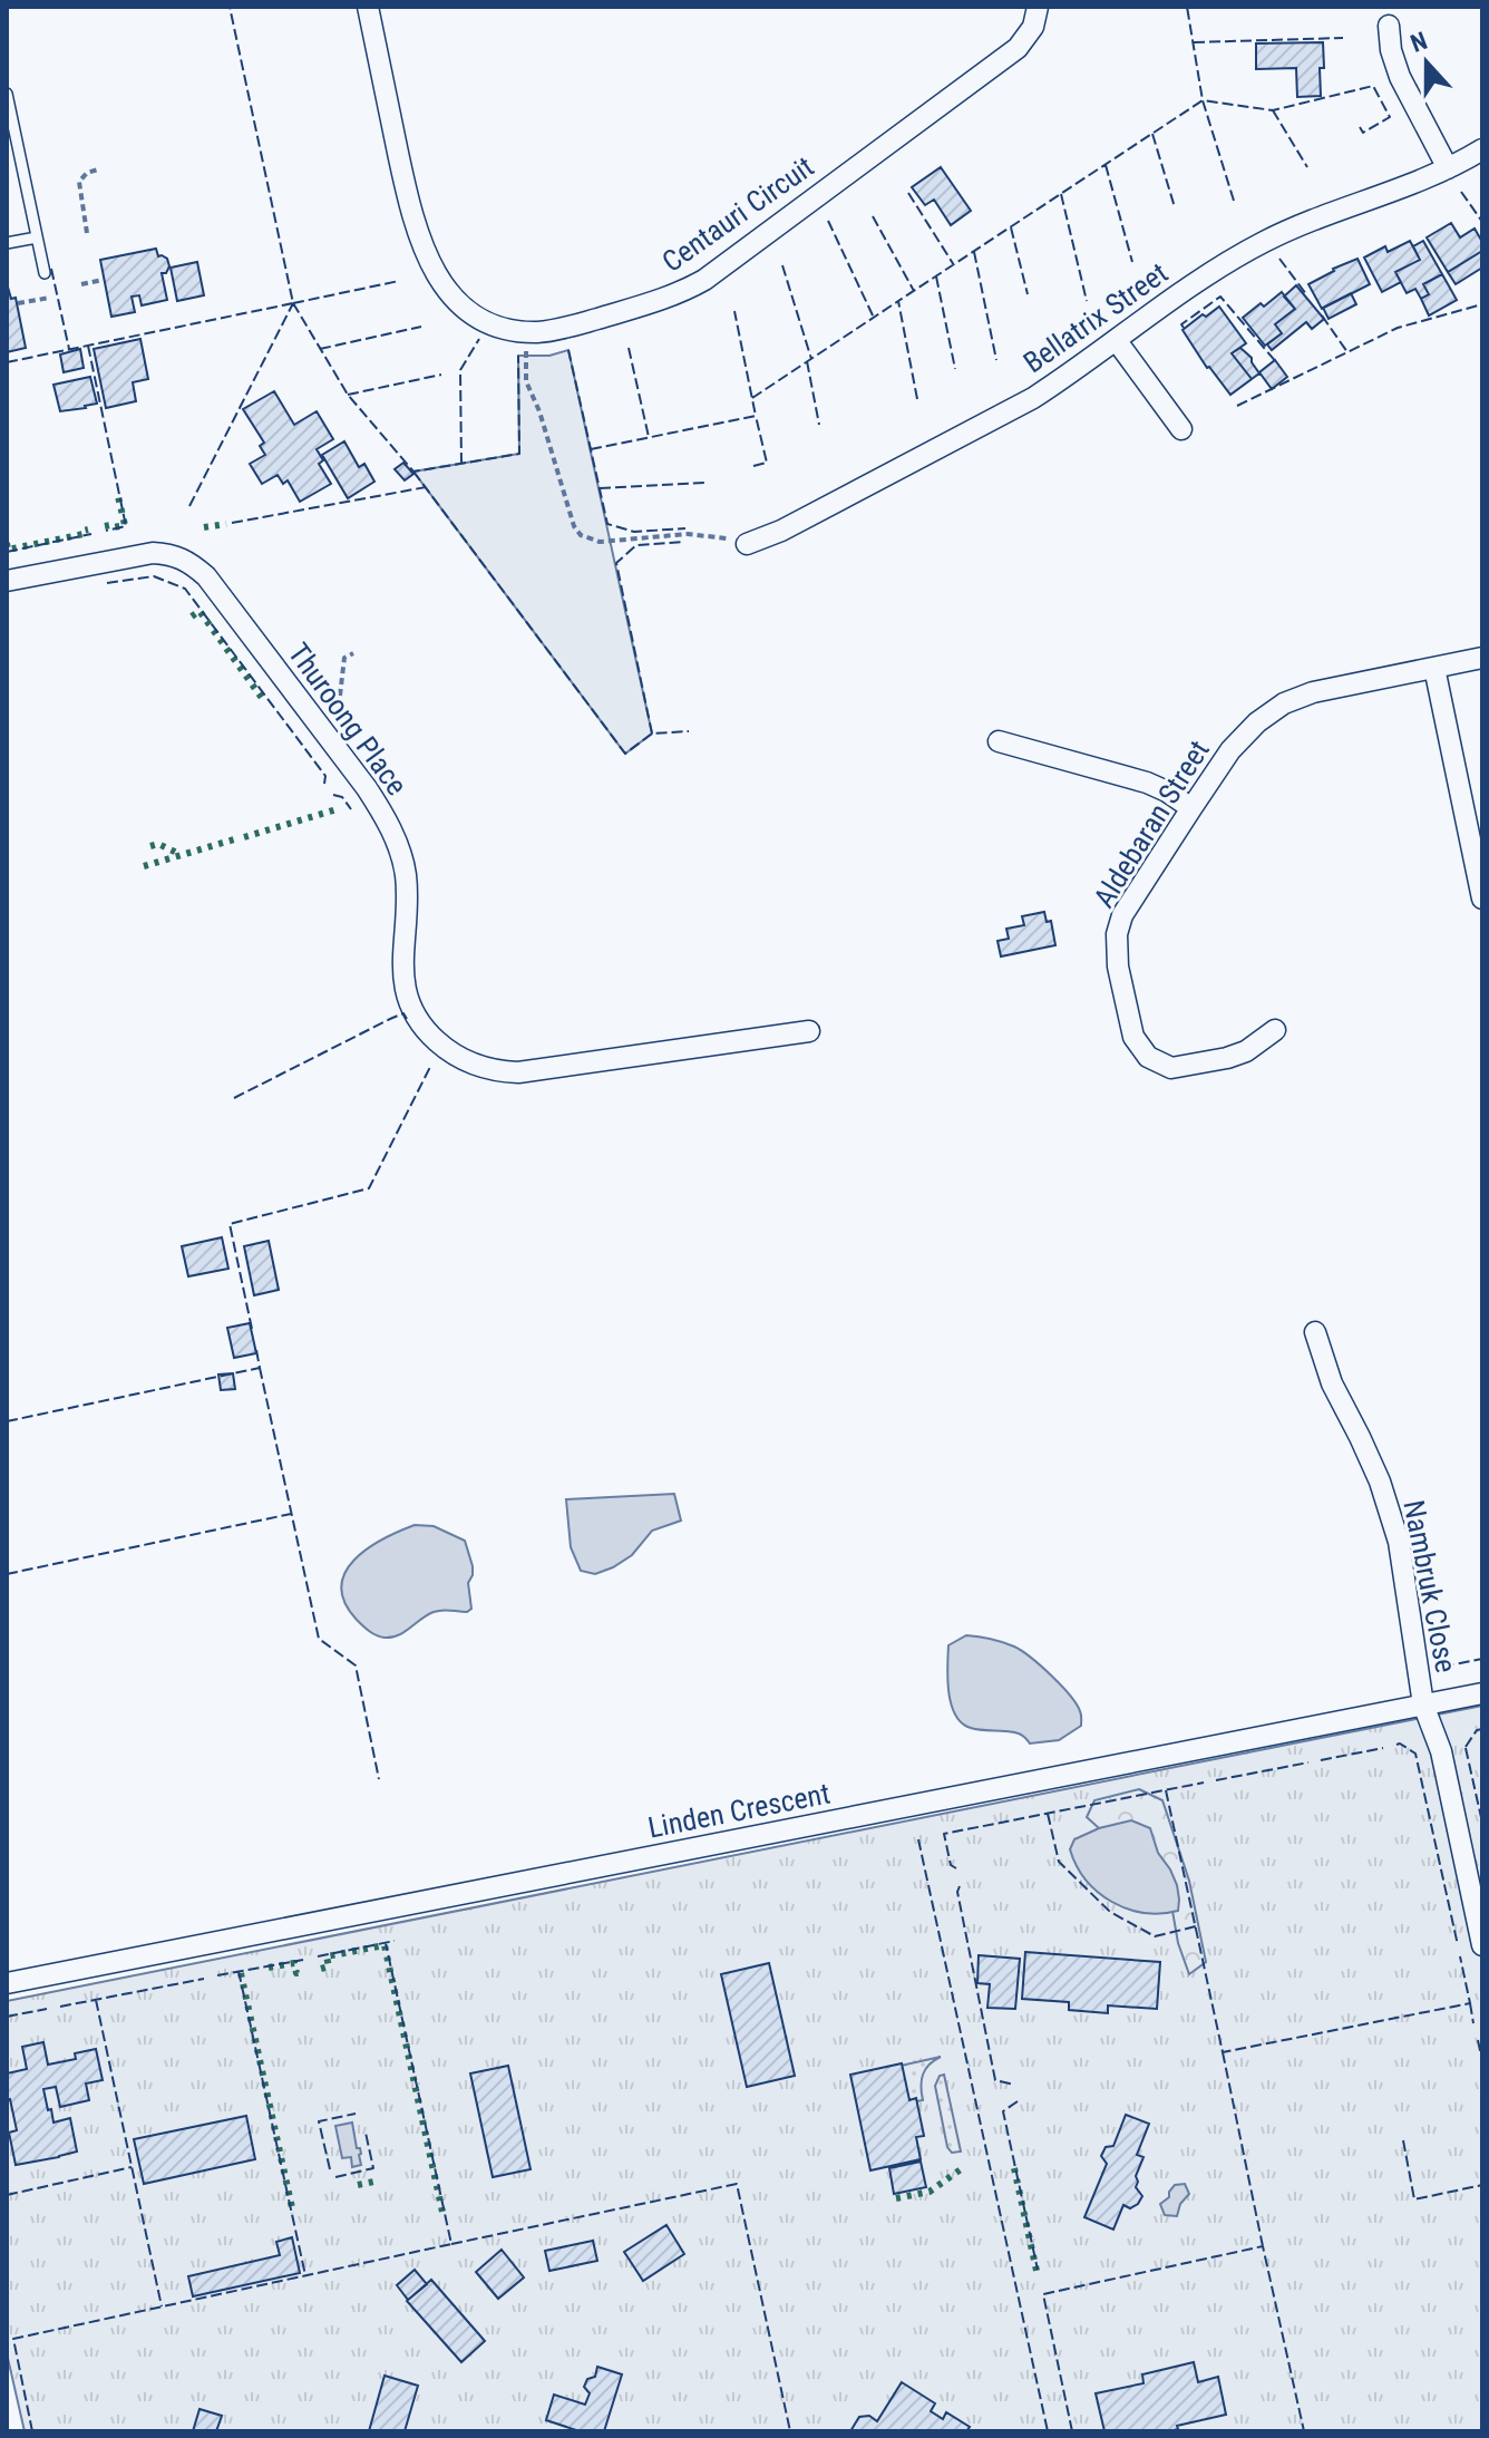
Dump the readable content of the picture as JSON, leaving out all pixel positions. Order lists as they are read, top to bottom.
{
  "streets": {
    "street": [
      "Centauri Circuit",
      "Bellatrix Street",
      "Thuroong Place",
      "Aldebaran Street",
      "Nambruk Close",
      "Linden Crescent"
    ]
  },
  "crossings": [
    ["Nambruk Close", "Linden Crescent"]
  ],
  "north": "top"
}
